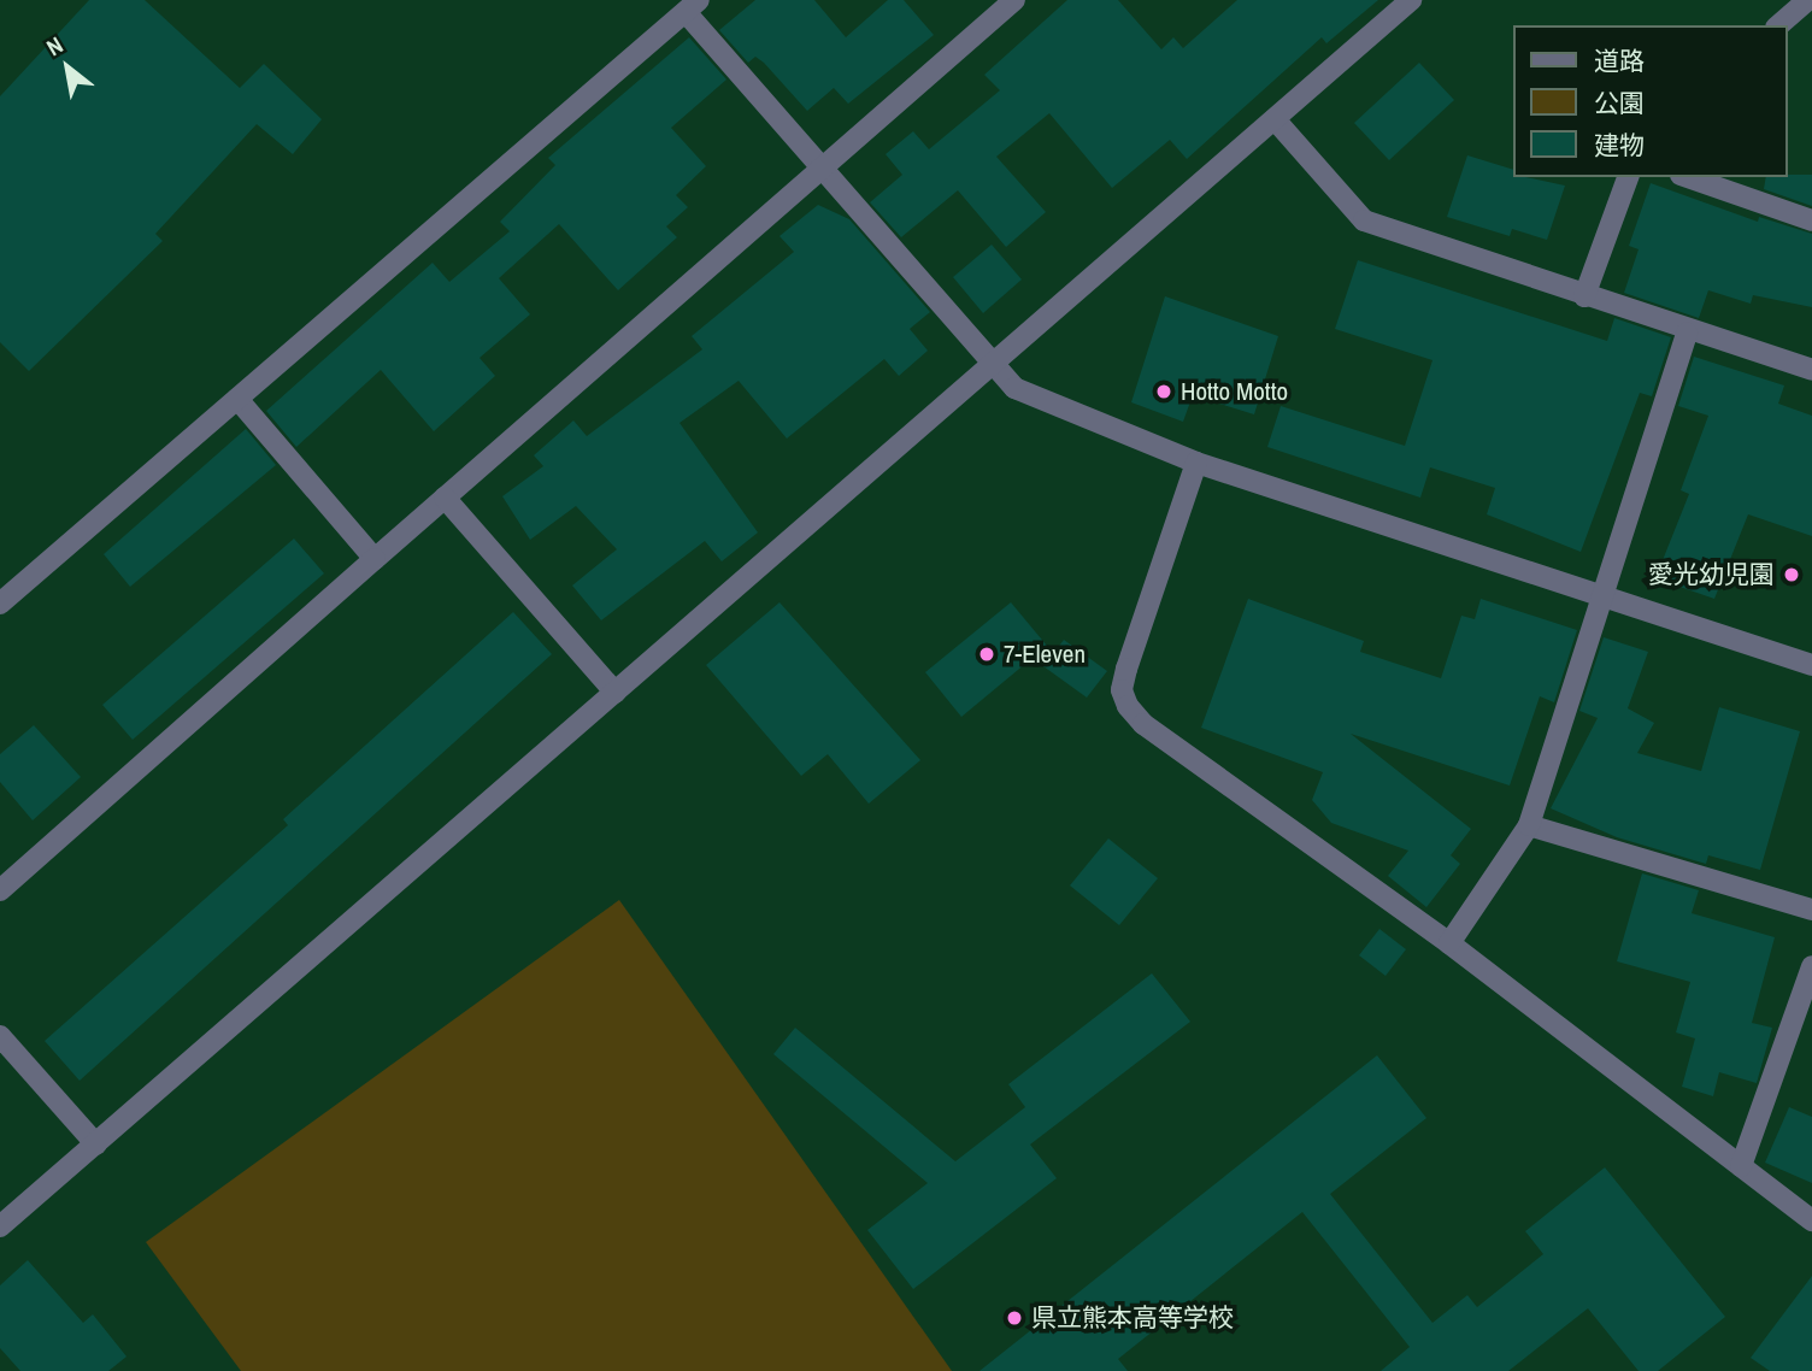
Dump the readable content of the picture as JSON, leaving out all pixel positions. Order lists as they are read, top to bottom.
{
  "places": [
    "Hotto Motto",
    "愛光幼児園",
    "7-Eleven",
    "県立熊本高等学校"
  ],
  "legend": ["道路", "公園", "建物"],
  "north": "top left"
}
